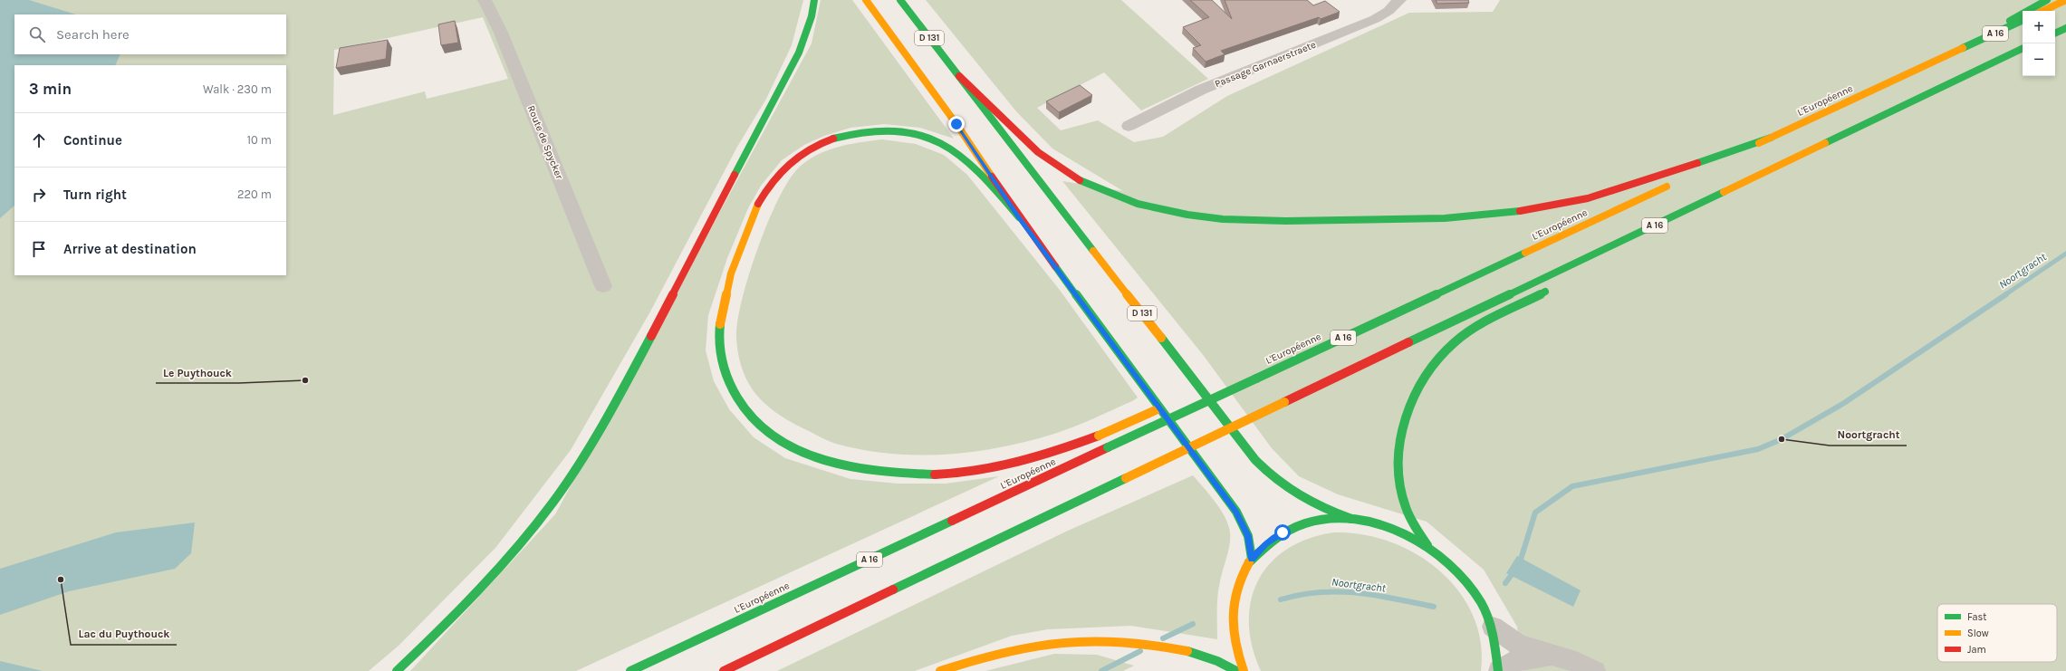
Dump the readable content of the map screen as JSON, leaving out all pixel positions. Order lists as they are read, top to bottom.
{
  "streets": {
    "main road": ["A 16", "D 131", "L'Européenne"],
    "street": ["Passage Garnaerstraete", "Route de Spycker"]
  },
  "water": ["Noortgracht"],
  "places": ["Le Puythouck", "Noortgracht", "Lac du Puythouck"],
  "legend": ["Fast", "Slow", "Jam"],
  "page": {
    "map_buttons": ["+", "−"],
    "search": "Search here",
    "heading": ["3 min", "Walk · 230 m"],
    "list": [
      ["Continue", "10 m"],
      ["Turn right", "220 m"],
      "Arrive at destination"
    ]
  }
}
